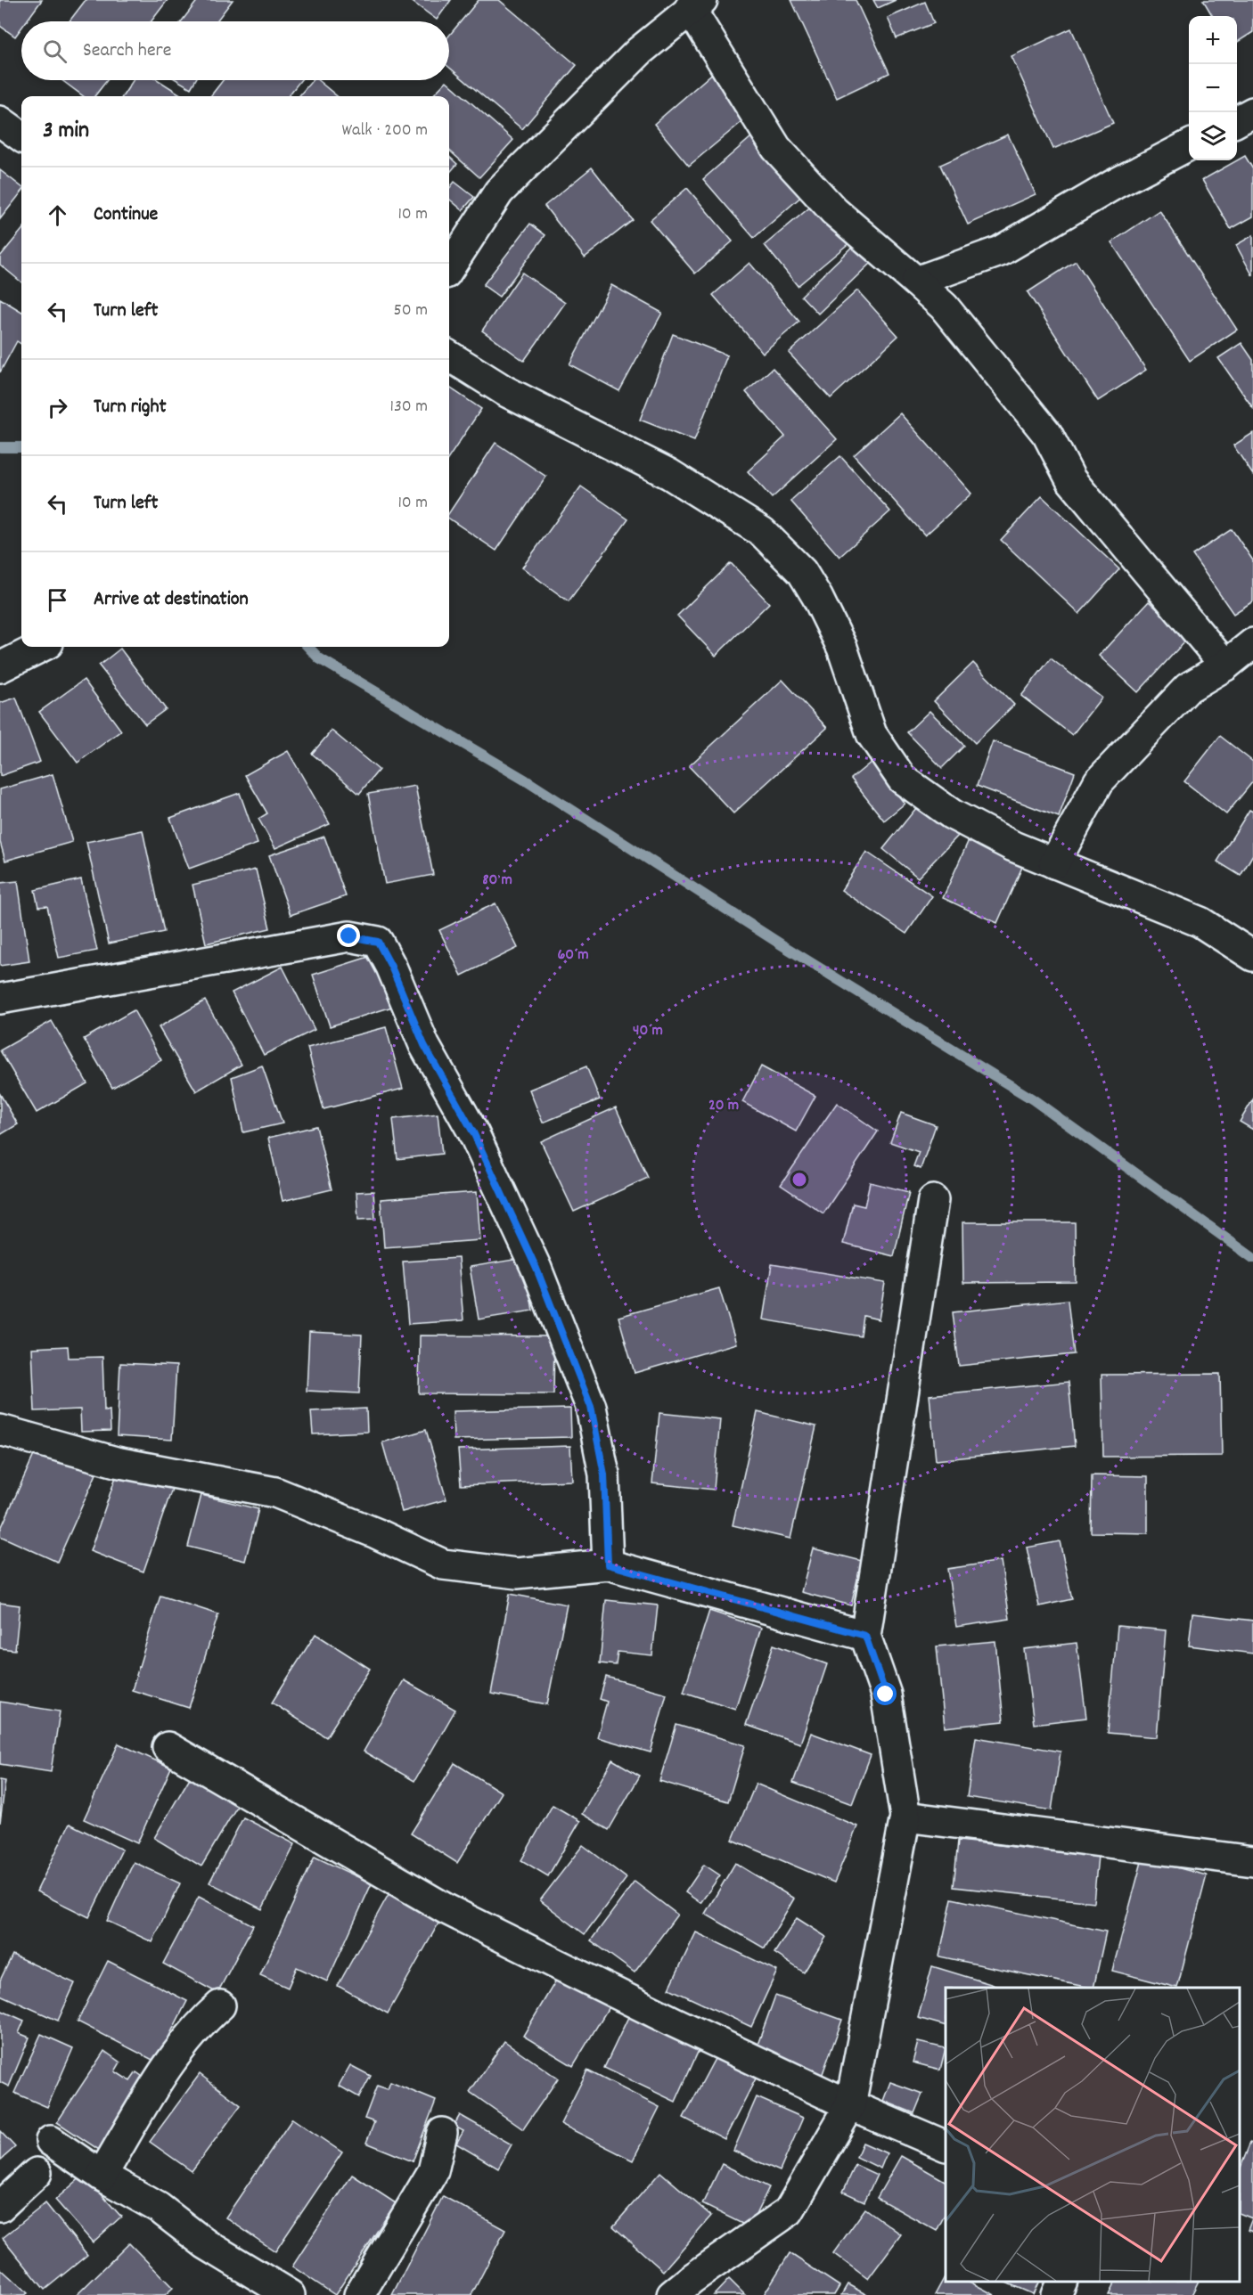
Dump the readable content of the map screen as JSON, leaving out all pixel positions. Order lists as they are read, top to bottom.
{
  "page": {
    "map_buttons": ["+", "−"],
    "search": "Search here",
    "heading": ["3 min", "Walk · 200 m"],
    "list": [
      ["Continue", "10 m"],
      ["Turn left", "50 m"],
      ["Turn right", "130 m"],
      ["Turn left", "10 m"],
      "Arrive at destination"
    ]
  },
  "rings": [
    "80 m",
    "60 m",
    "40 m",
    "20 m"
  ]
}
